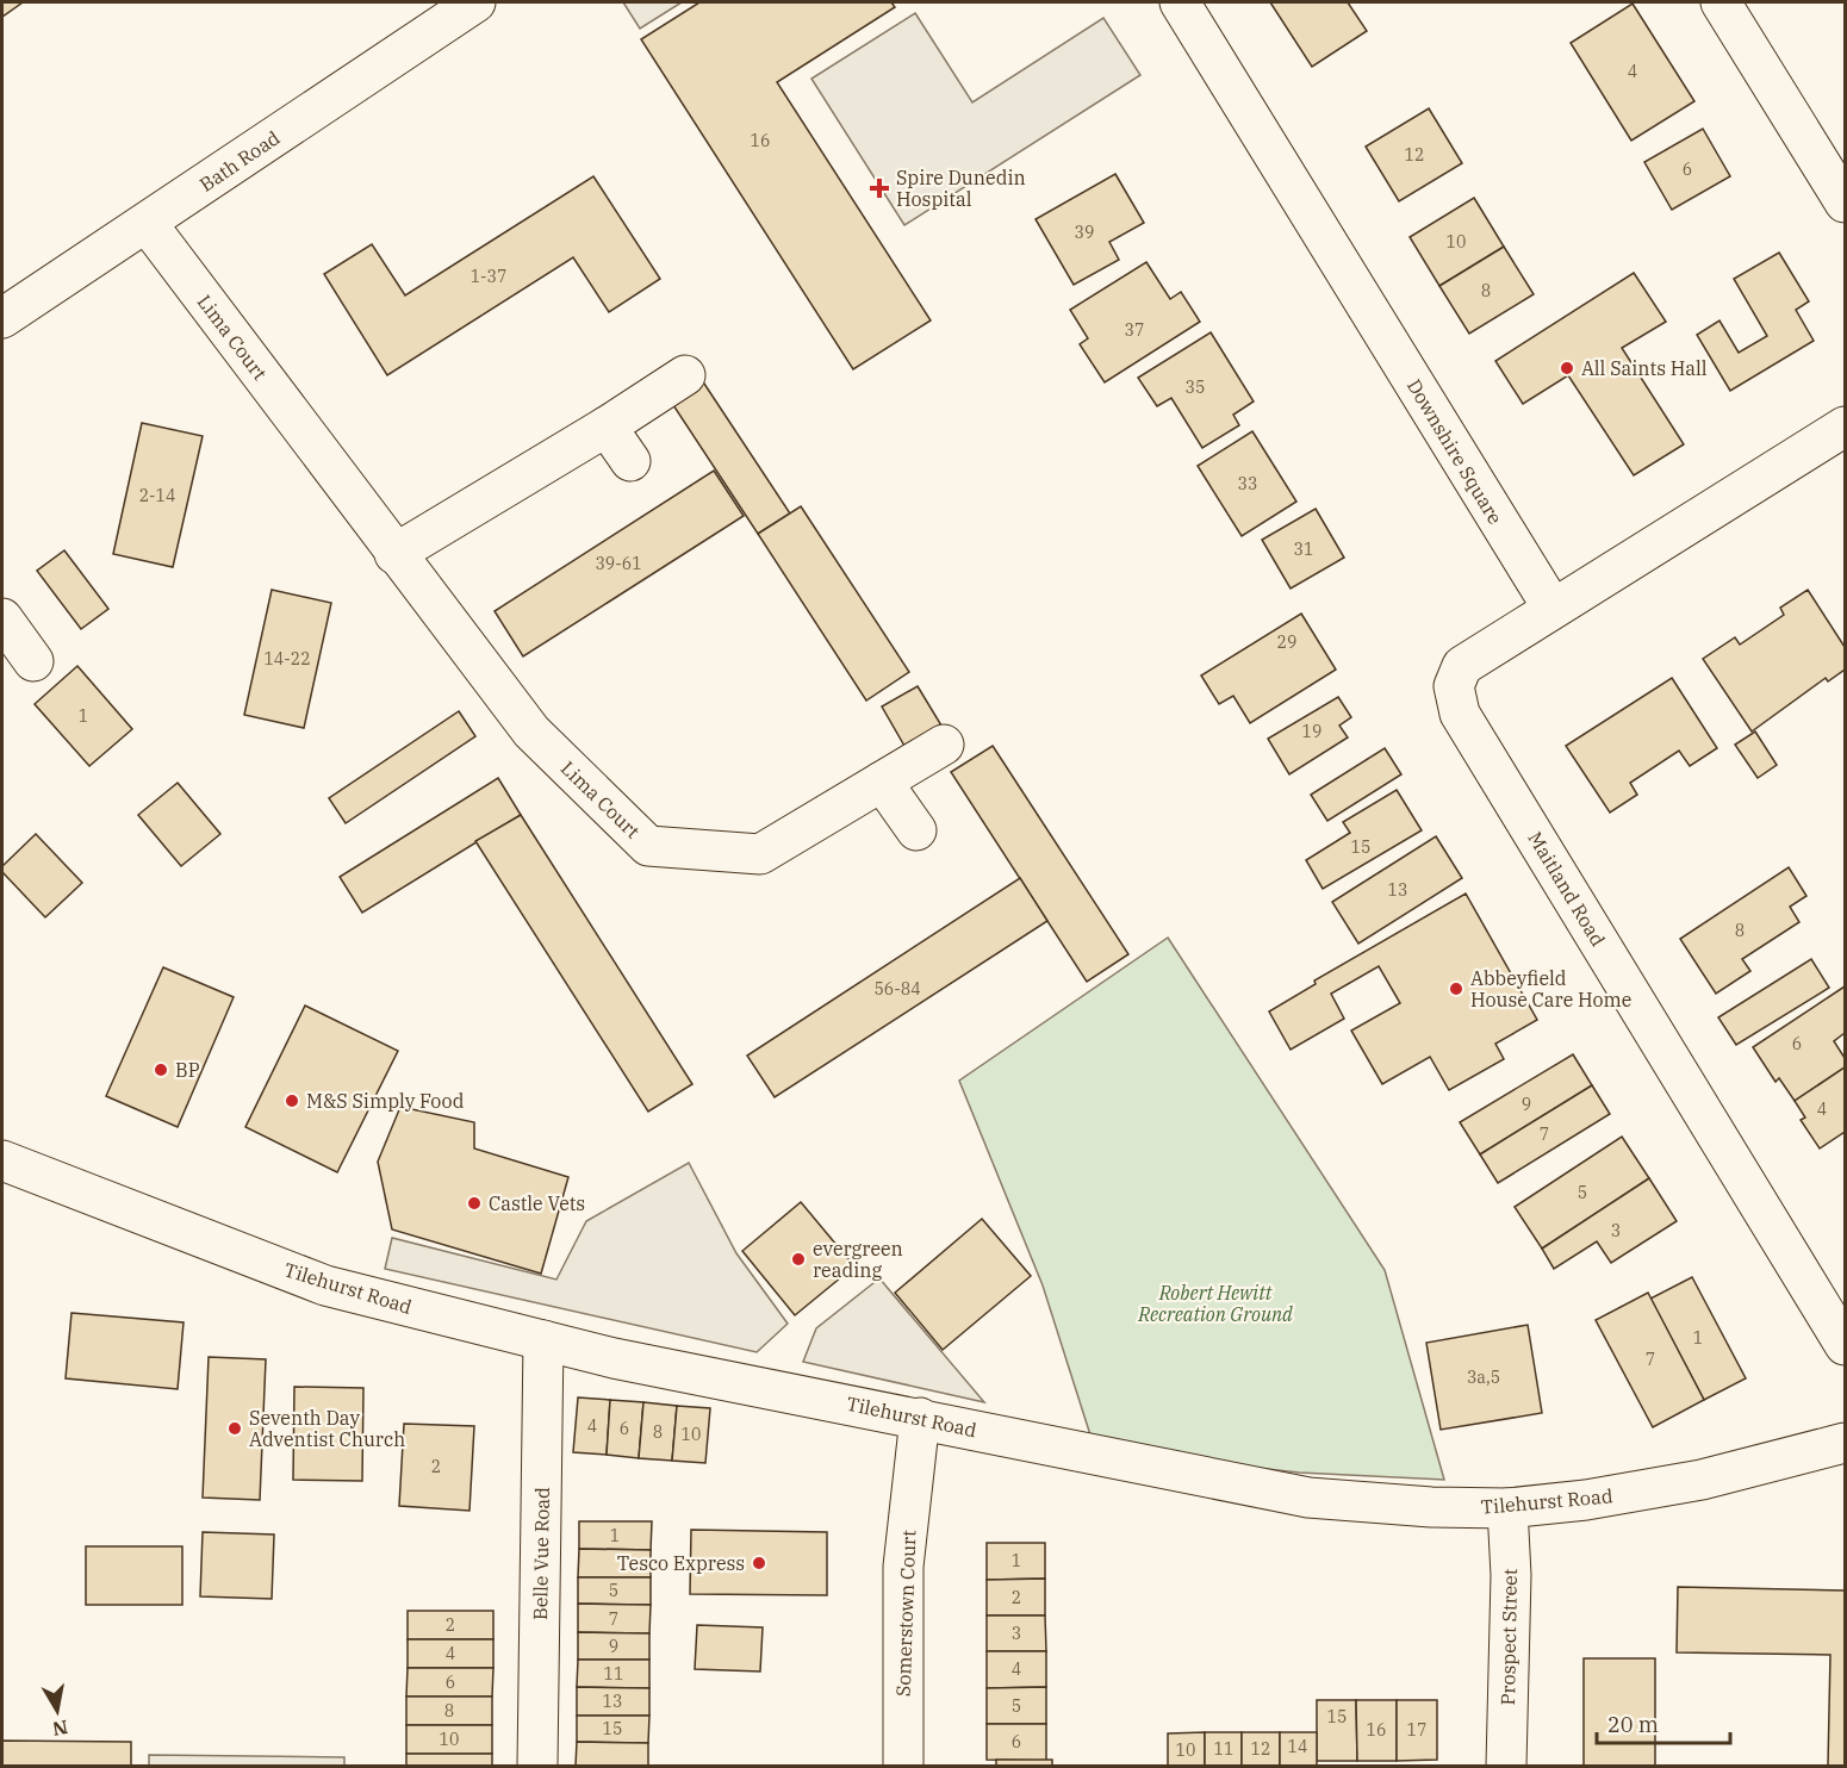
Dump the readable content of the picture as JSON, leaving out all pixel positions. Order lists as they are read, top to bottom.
{
  "streets": {
    "street": [
      "Bath Road",
      "Lima Court",
      "Downshire Square",
      "Maitland Road",
      "Tilehurst Road",
      "Belle Vue Road",
      "Somerstown Court",
      "Prospect Street"
    ]
  },
  "crossings": [
    ["Bath Road", "Lima Court"],
    ["Downshire Square", "Maitland Road"],
    ["Tilehurst Road", "Belle Vue Road"],
    ["Tilehurst Road", "Somerstown Court"],
    ["Tilehurst Road", "Prospect Street"]
  ],
  "parks": ["Robert Hewitt Recreation Ground"],
  "places": {
    "health": ["Spire Dunedin Hospital"],
    "other": [
      "All Saints Hall",
      "Abbeyfield House Care Home",
      "BP",
      "M&S Simply Food",
      "Castle Vets",
      "evergreen reading",
      "Seventh Day Adventist Church",
      "Tesco Express"
    ]
  },
  "house_numbers": [
    "4",
    "16",
    "12",
    "6",
    "39",
    "10",
    "1-37",
    "8",
    "37",
    "35",
    "33",
    "2-14",
    "31",
    "39-61",
    "29",
    "14-22",
    "1",
    "19",
    "15",
    "13",
    "8",
    "56-84",
    "6",
    "9",
    "4",
    "7",
    "5",
    "3",
    "1",
    "7",
    "3a,5",
    "4",
    "6",
    "8",
    "10",
    "2",
    "1",
    "1",
    "5",
    "2",
    "7",
    "2",
    "3",
    "9",
    "4",
    "4",
    "11",
    "6",
    "13",
    "5",
    "8",
    "15",
    "15",
    "16",
    "17",
    "10",
    "6",
    "14",
    "11",
    "12",
    "10"
  ],
  "scale_bar": "20 m",
  "north": "bottom"
}
